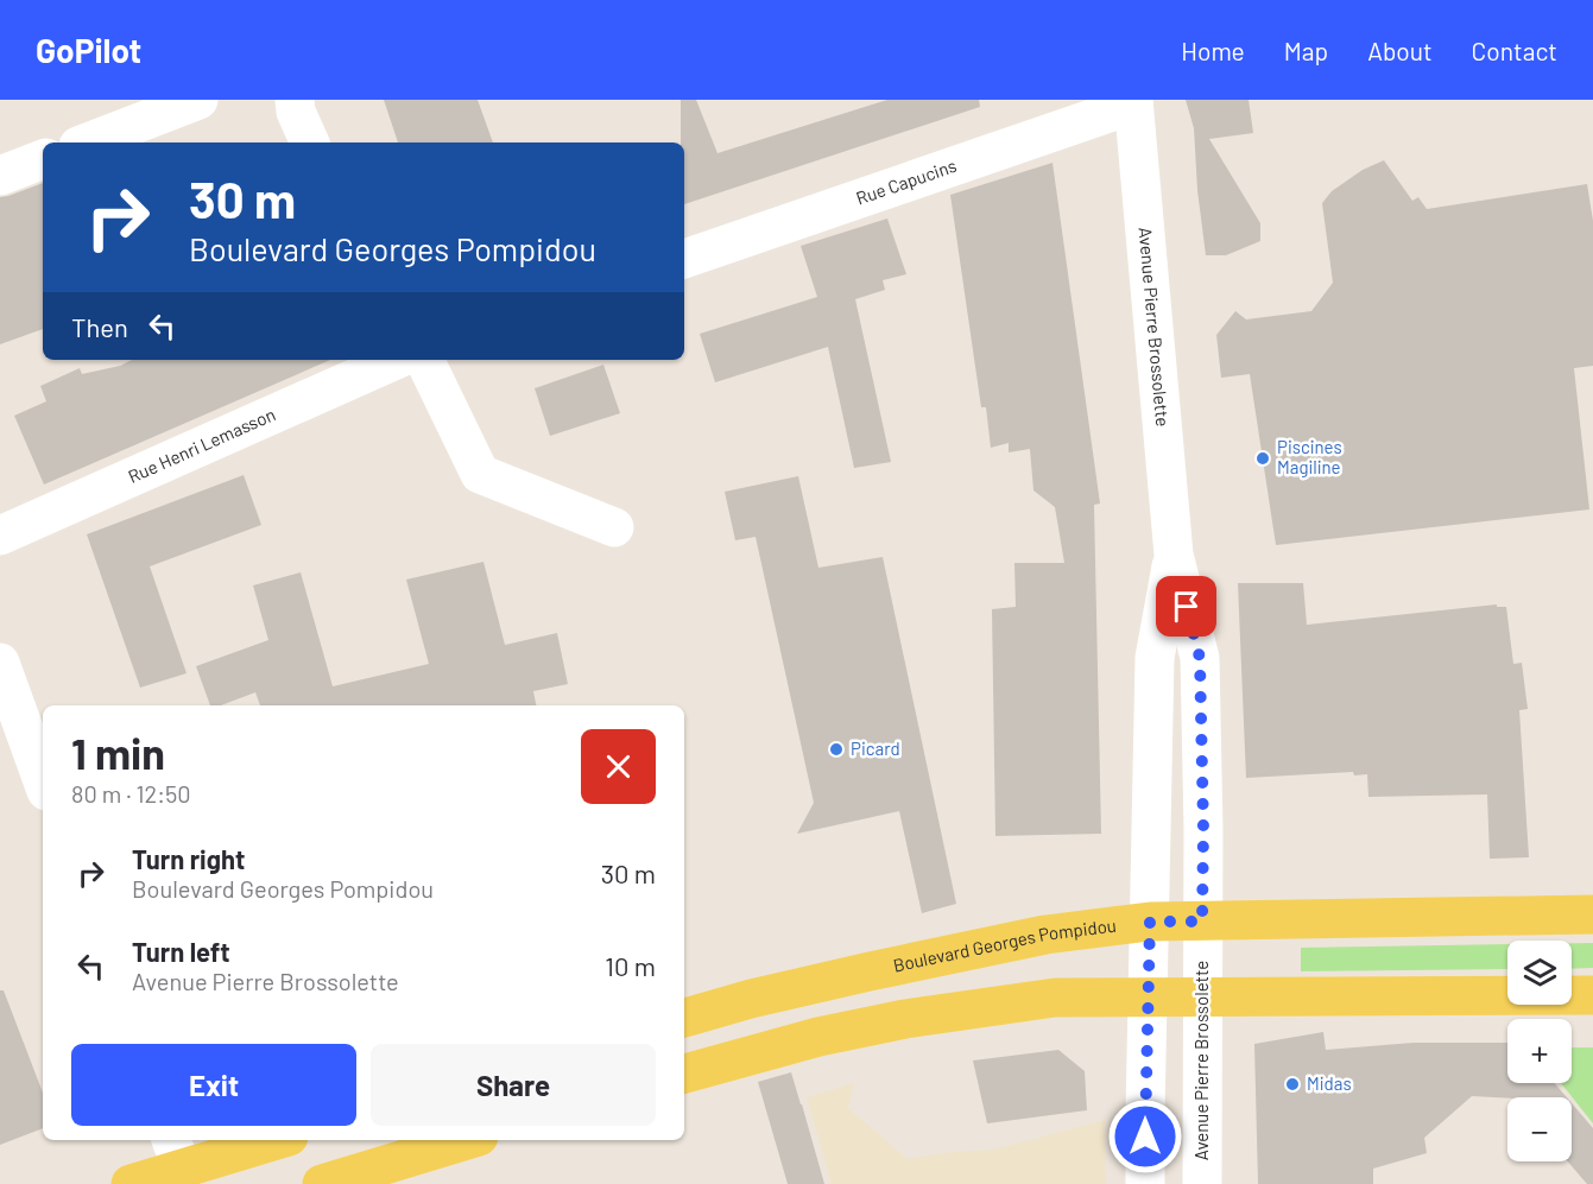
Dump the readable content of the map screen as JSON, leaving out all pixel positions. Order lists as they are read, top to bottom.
{
  "streets": {
    "main road": [
      "Rue Capucins",
      "Avenue Pierre Brossolette",
      "Rue Henri Lemasson",
      "Boulevard Georges Pompidou"
    ]
  },
  "crossings": [
    ["Rue Capucins", "Avenue Pierre Brossolette"],
    ["Avenue Pierre Brossolette", "Boulevard Georges Pompidou"]
  ],
  "places": ["Piscines Magiline", "Picard", "Midas"],
  "page": {
    "header": "GoPilot",
    "nav": [
      "Home",
      "Map",
      "About",
      "Contact"
    ],
    "turn": ["30 m", "Boulevard Georges Pompidou"],
    "then": "Then",
    "heading": ["1 min", "80 m · 12:50"],
    "list": [
      {
        "name": "Turn right",
        "note": "Boulevard Georges Pompidou",
        "value": "30 m"
      },
      {
        "name": "Turn left",
        "note": "Avenue Pierre Brossolette",
        "value": "10 m"
      }
    ],
    "map_buttons": ["+", "−"],
    "buttons": ["Exit", "Share"]
  }
}
